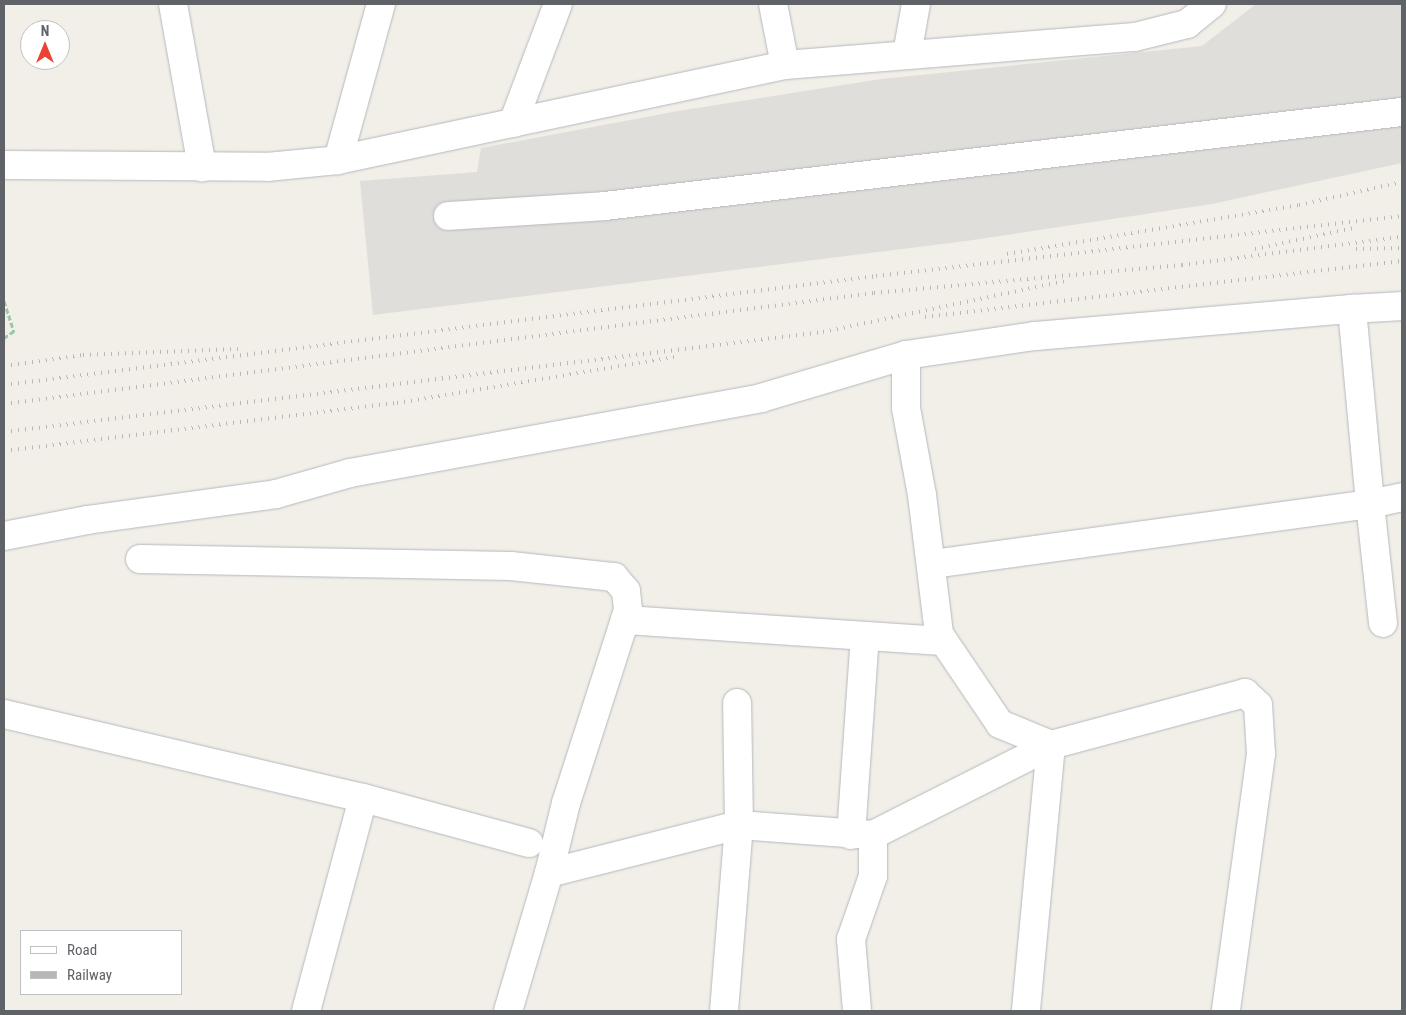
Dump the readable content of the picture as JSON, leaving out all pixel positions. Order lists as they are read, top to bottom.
{
  "legend": ["Road", "Railway"],
  "north": "top"
}
